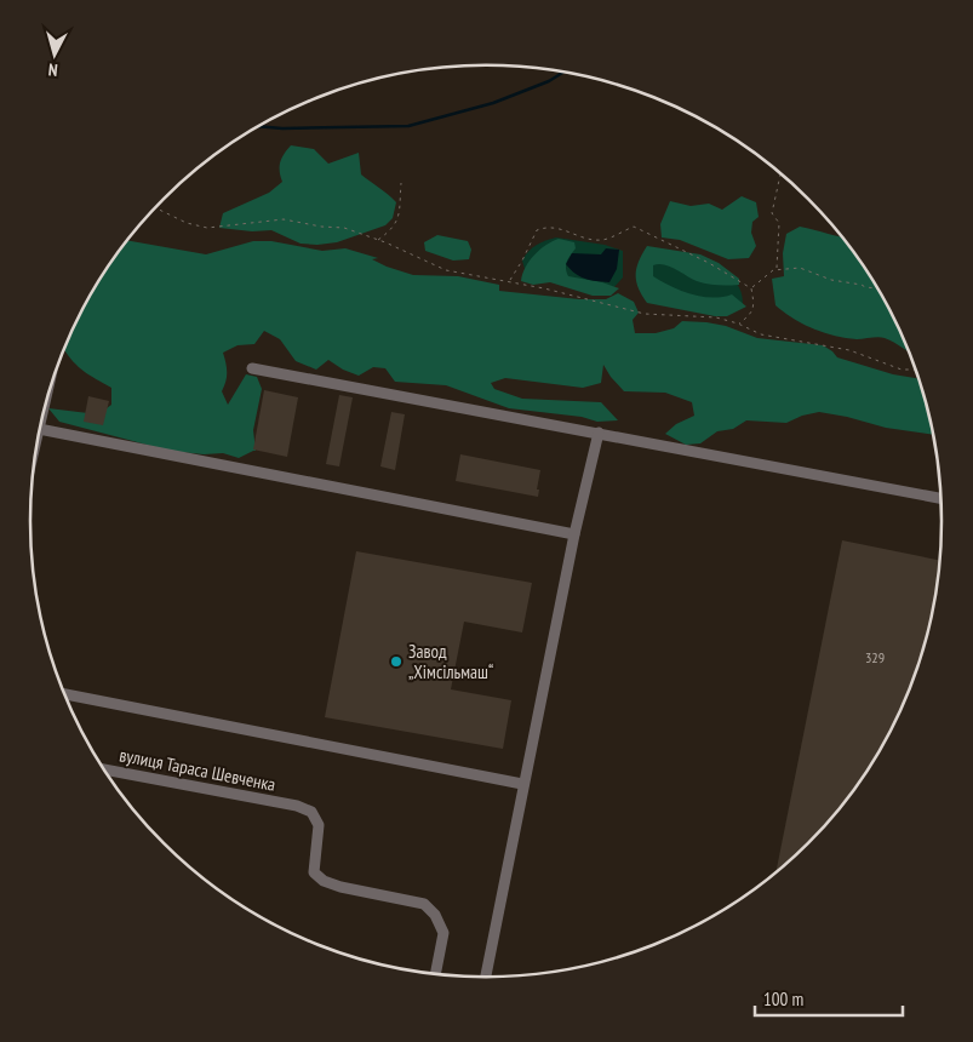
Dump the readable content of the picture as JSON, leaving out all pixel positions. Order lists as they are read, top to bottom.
{
  "streets": {
    "lane": ["вулиця Тараса Шевченка"]
  },
  "places": ["Завод „Хімсільмаш“"],
  "house_numbers": ["329"],
  "scale_bar": "100 m",
  "north": "bottom"
}
